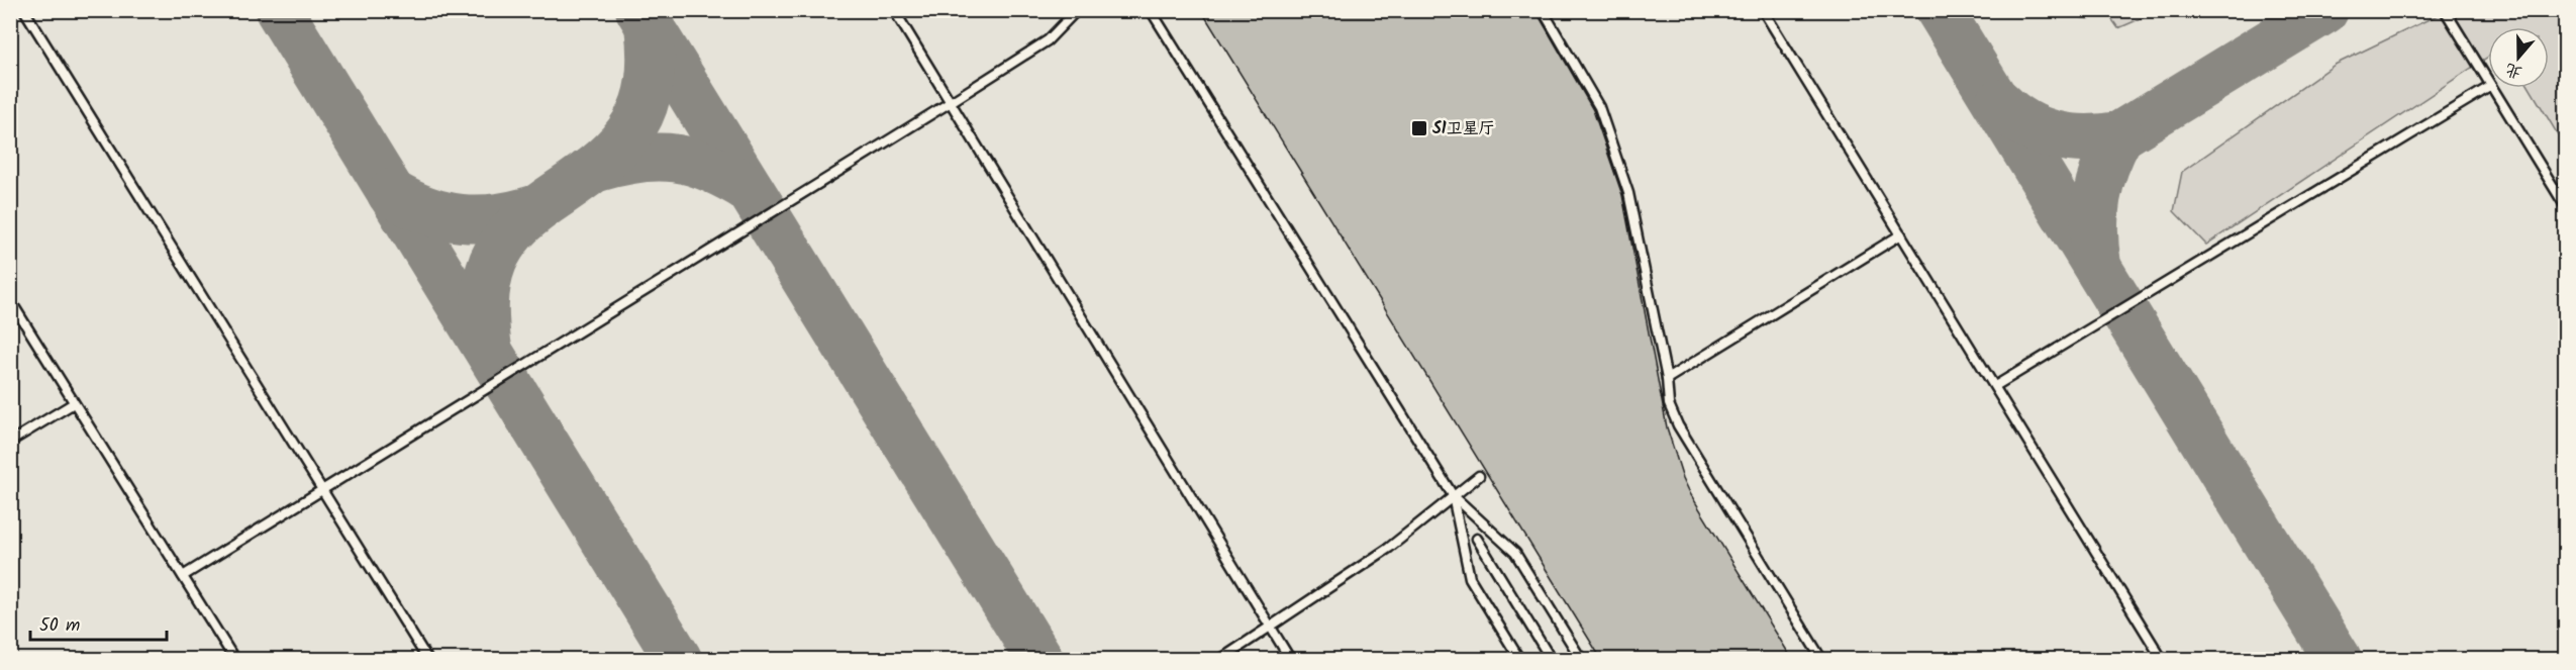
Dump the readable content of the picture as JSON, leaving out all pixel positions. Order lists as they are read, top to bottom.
{
  "places": {
    "transit": ["S1卫星厅"]
  },
  "scale_bar": "50 m",
  "north": "bottom"
}
